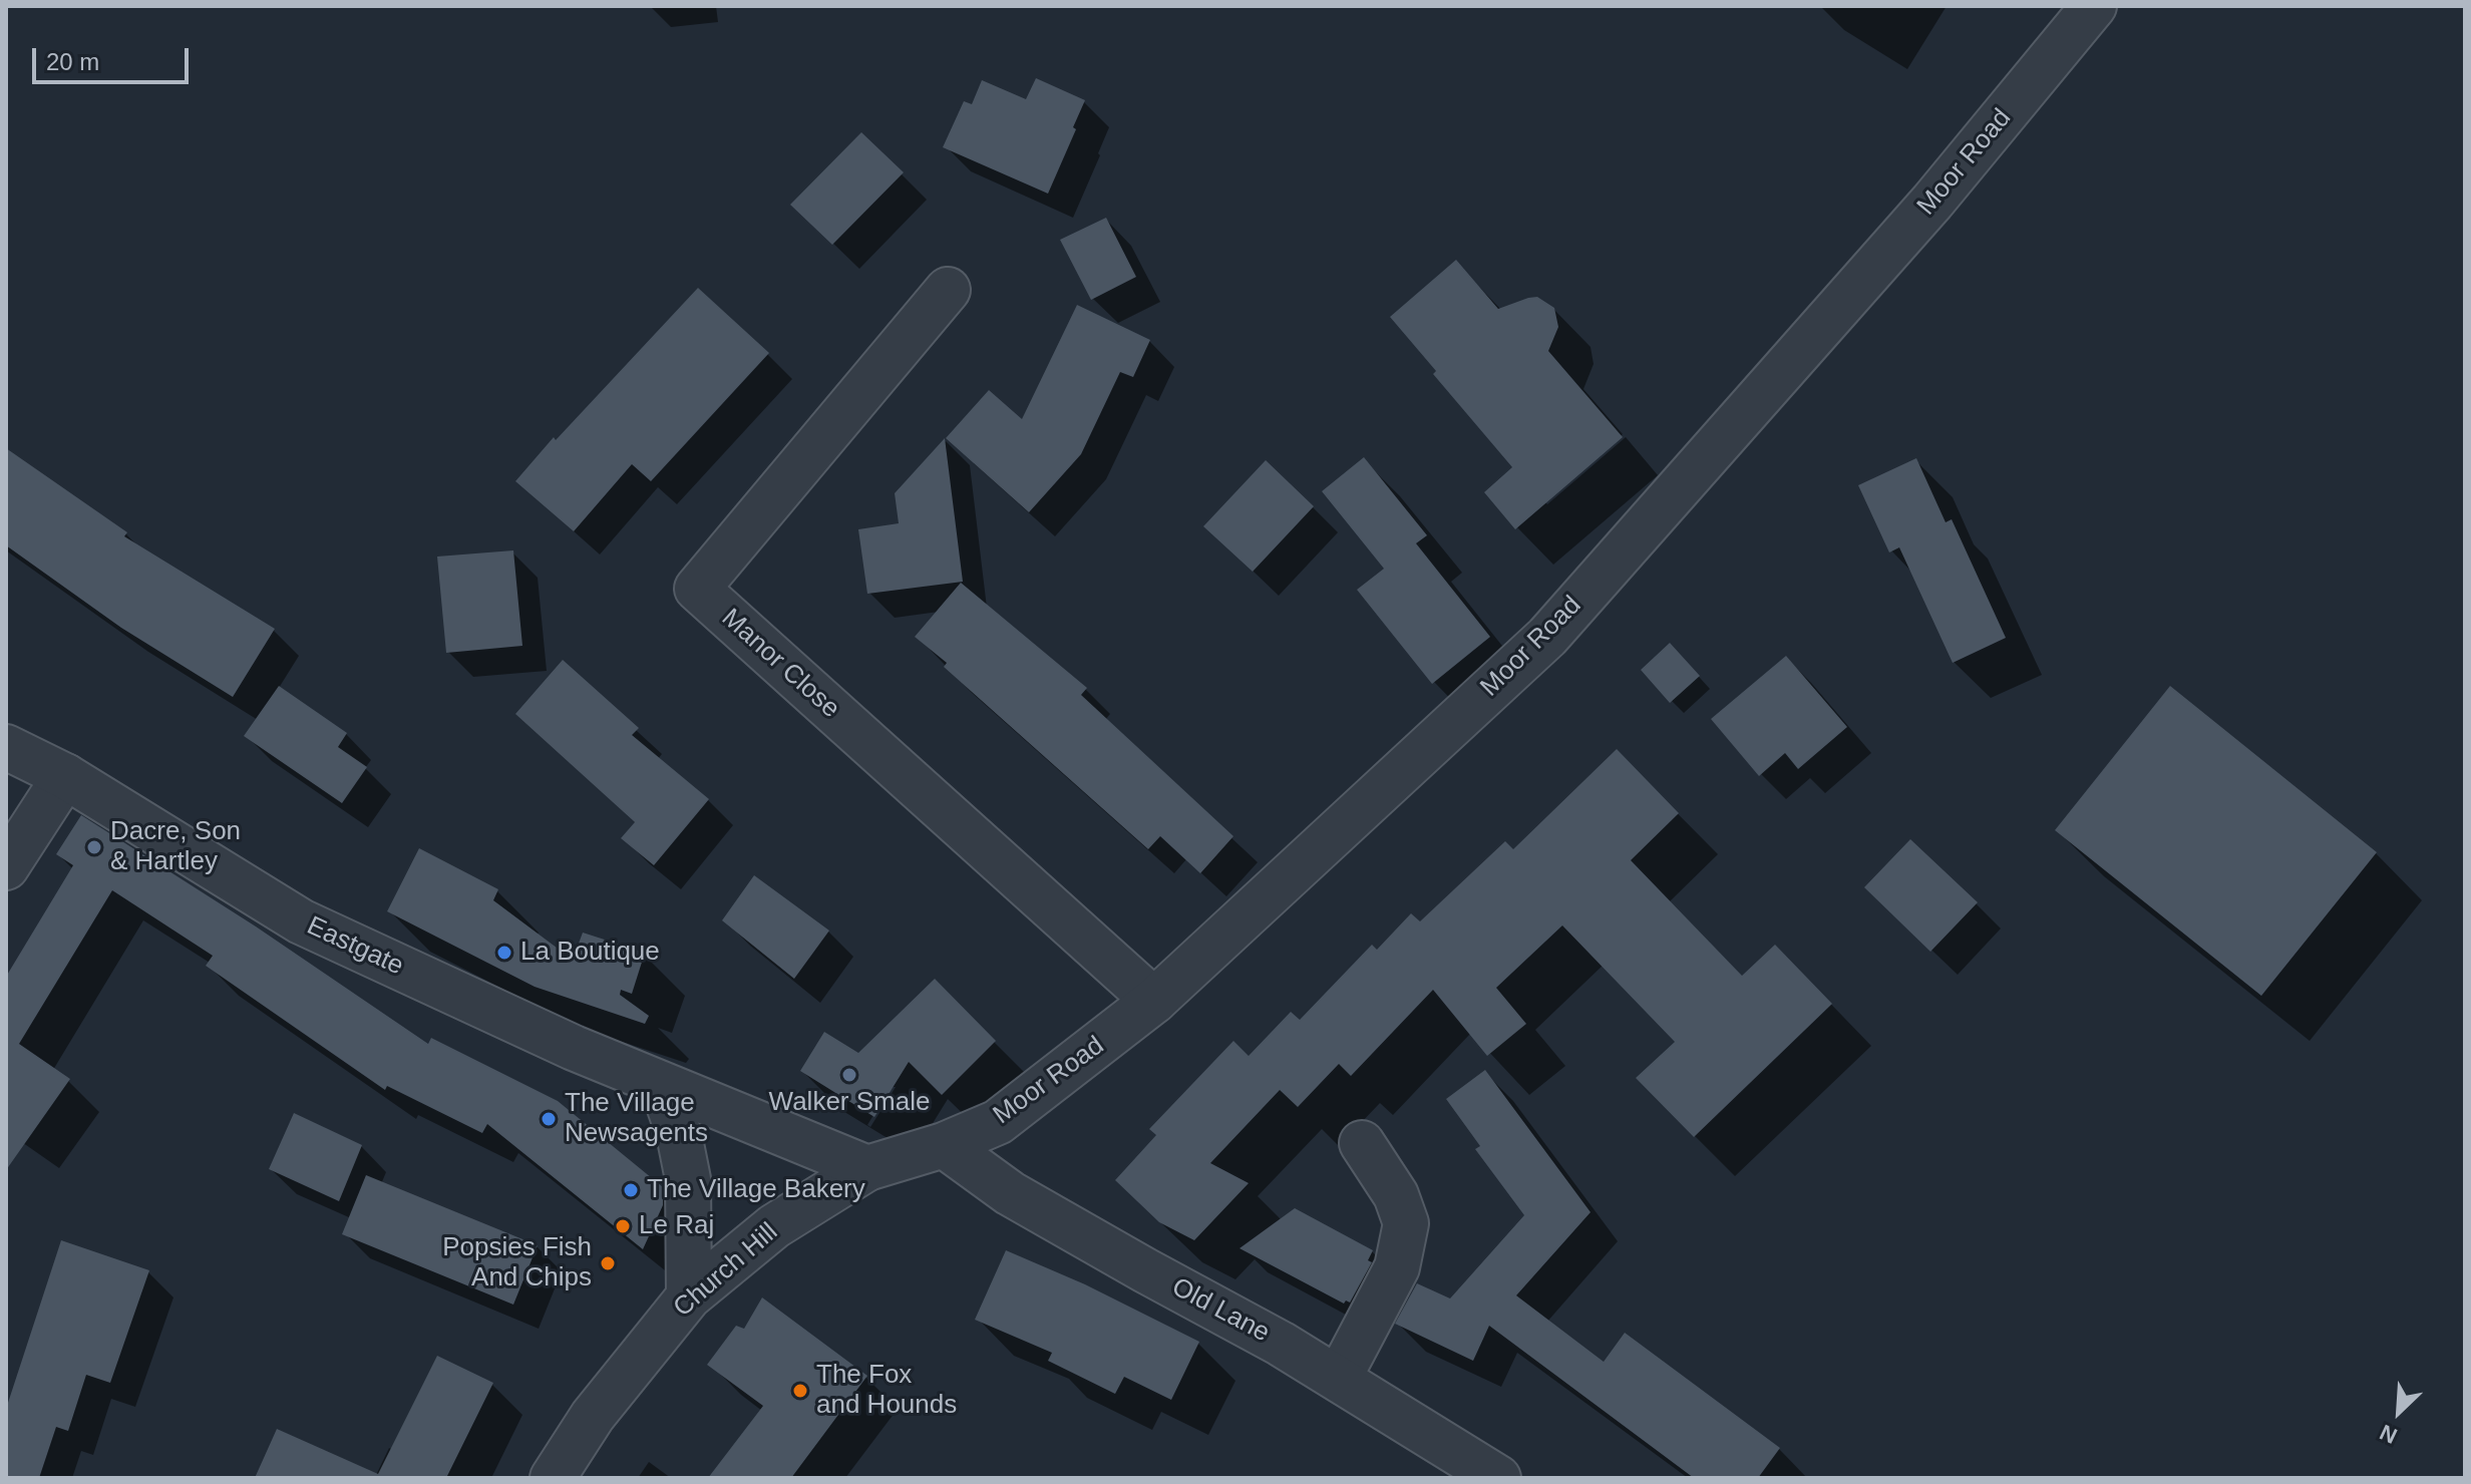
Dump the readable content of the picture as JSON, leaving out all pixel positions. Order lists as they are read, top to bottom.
{
  "streets": {
    "street": [
      "Moor Road",
      "Manor Close",
      "Eastgate",
      "Church Hill",
      "Old Lane"
    ]
  },
  "crossings": [
    ["Moor Road", "Manor Close"],
    ["Moor Road", "Eastgate"],
    ["Moor Road", "Church Hill"],
    ["Moor Road", "Old Lane"],
    ["Eastgate", "Church Hill"]
  ],
  "places": [
    "Dacre, Son & Hartley",
    "La Boutique",
    "Walker Smale",
    "The Village Newsagents",
    "The Village Bakery",
    "Le Raj",
    "Popsies Fish And Chips",
    "The Fox and Hounds"
  ],
  "scale_bar": "20 m",
  "north": "bottom left"
}
